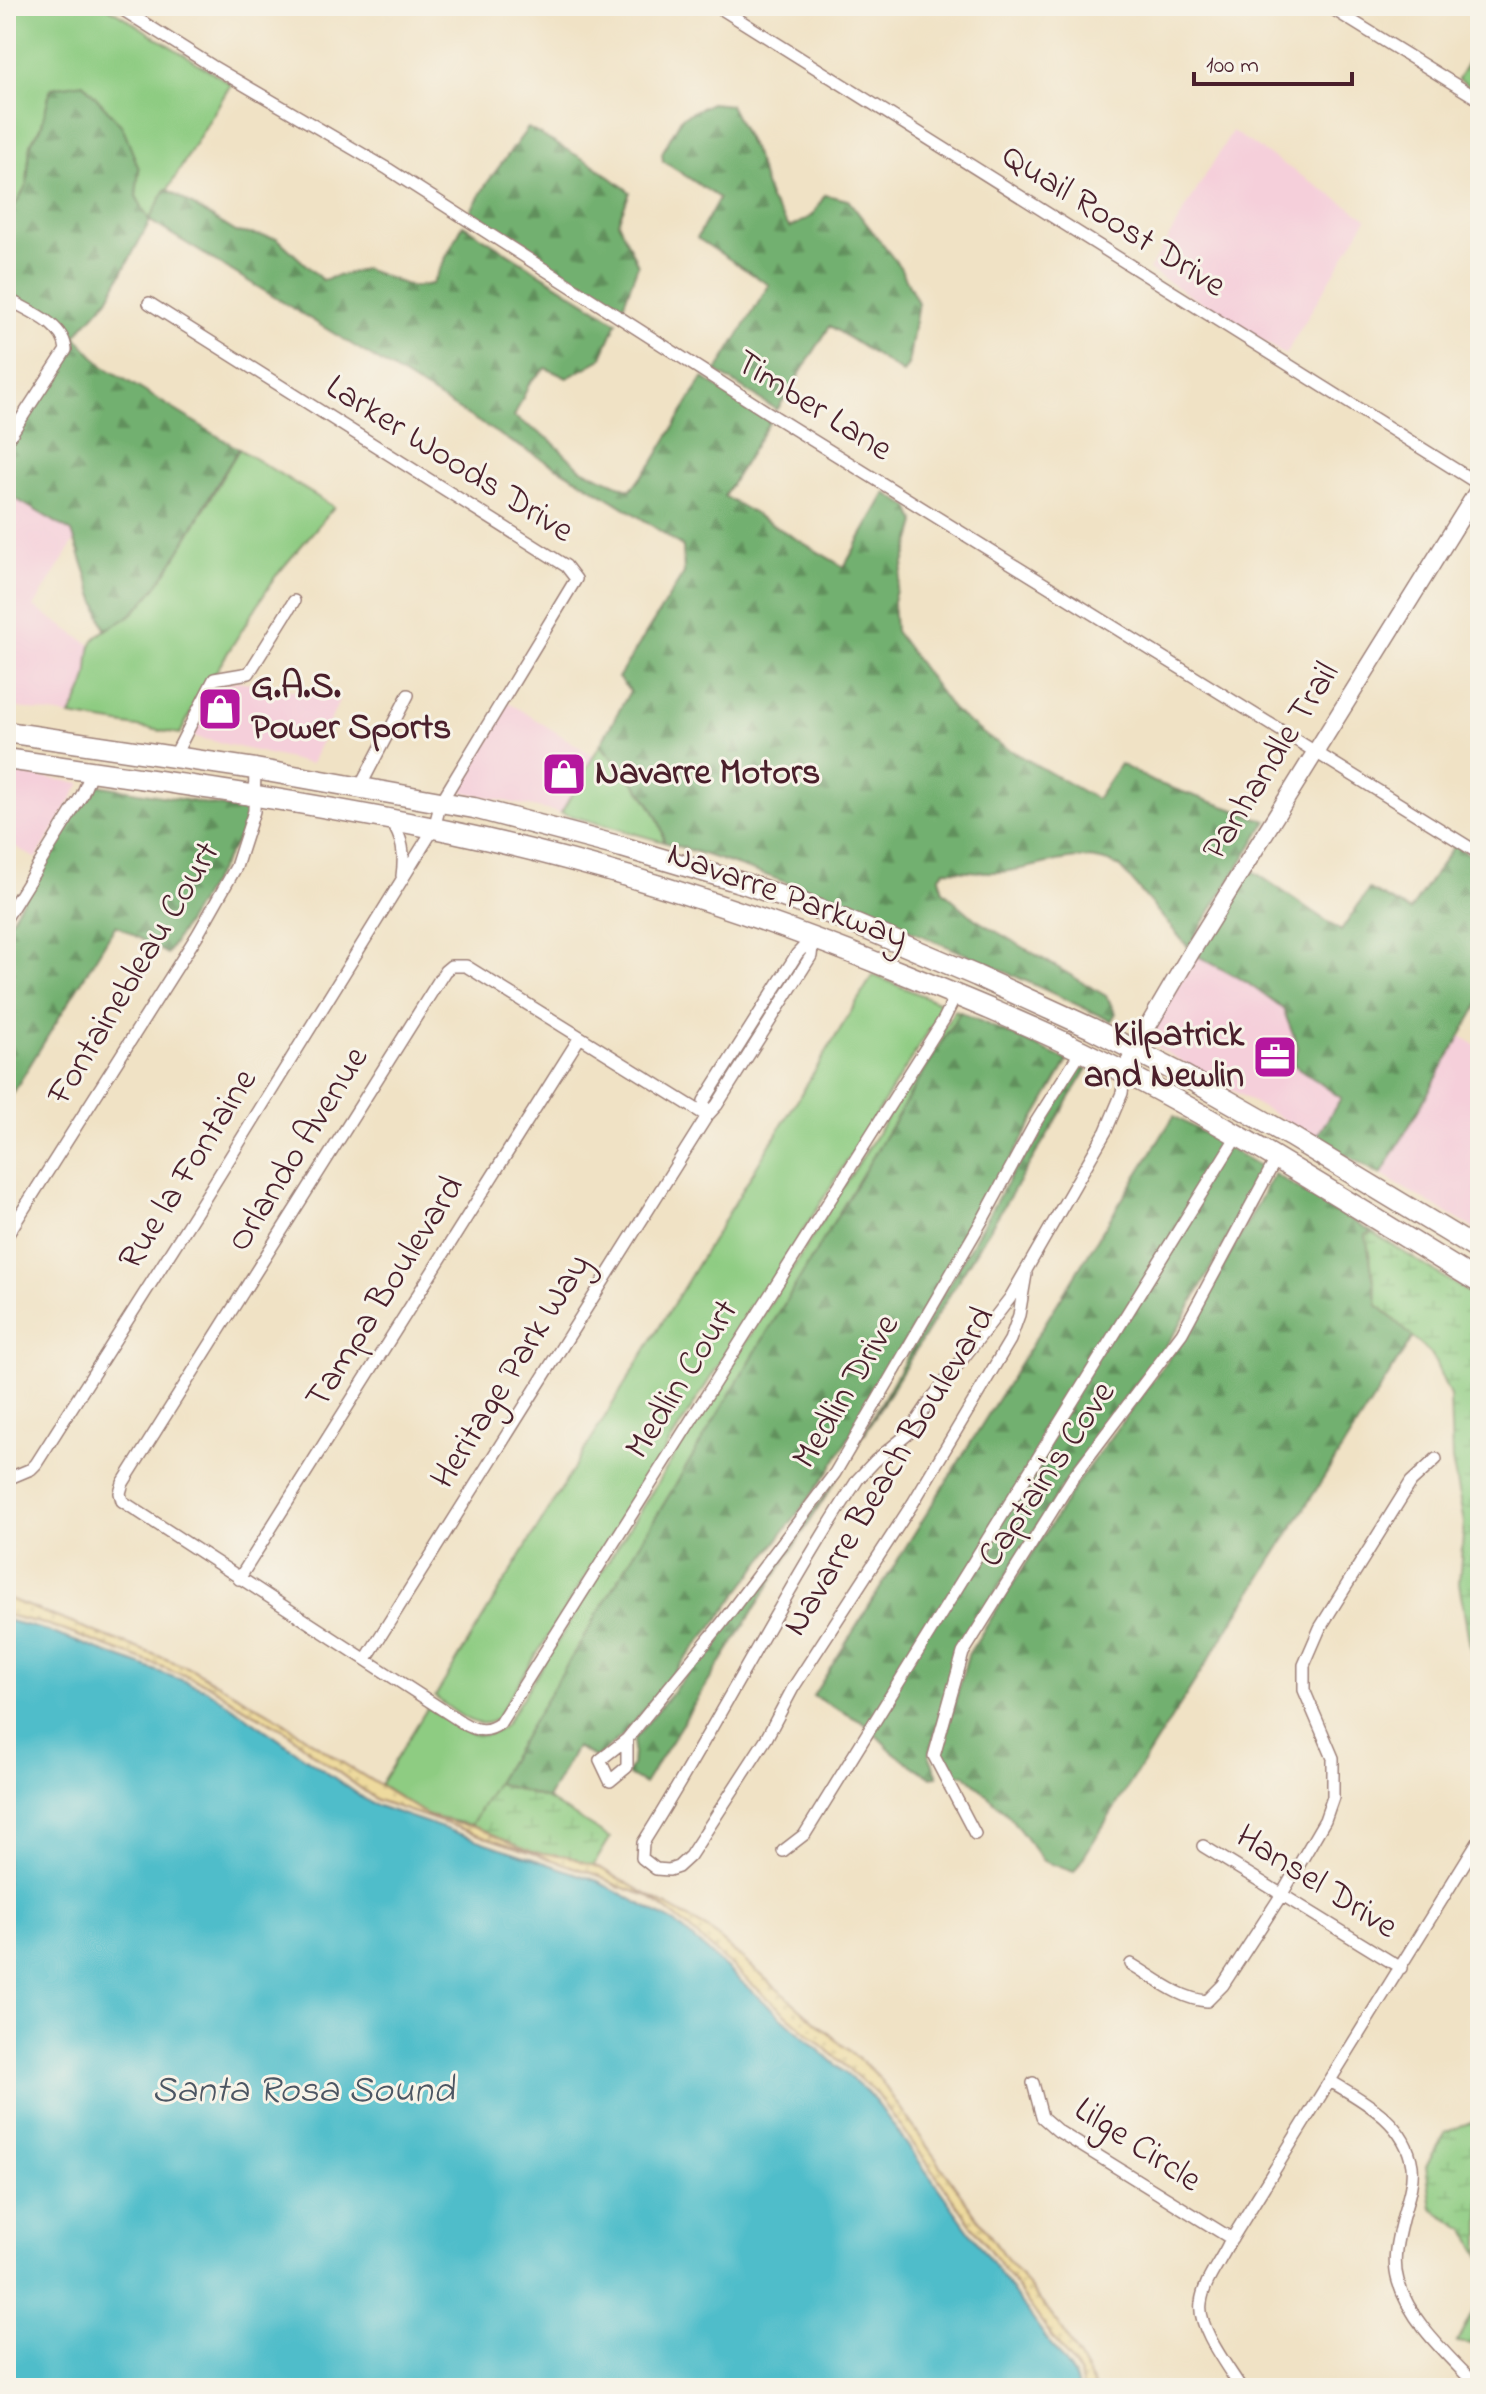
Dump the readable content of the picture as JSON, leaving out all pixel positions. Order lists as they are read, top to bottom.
{
  "streets": {
    "highway": ["Navarre Parkway"],
    "street": [
      "Quail Roost Drive",
      "Timber Lane",
      "Larker Woods Drive",
      "Panhandle Trail",
      "Fontainebleau Court",
      "Orlando Avenue",
      "Rue la Fontaine",
      "Tampa Boulevard",
      "Heritage Park Way",
      "Medlin Court",
      "Medlin Drive",
      "Navarre Beach Boulevard",
      "Captain's Cove",
      "Hansel Drive",
      "Lilge Circle"
    ]
  },
  "crossings": [
    ["Quail Roost Drive", "Panhandle Trail"],
    ["Timber Lane", "Panhandle Trail"],
    ["Larker Woods Drive", "Navarre Parkway"],
    ["Larker Woods Drive", "Rue la Fontaine"],
    ["Panhandle Trail", "Navarre Parkway"],
    ["Navarre Parkway", "Fontainebleau Court"],
    ["Navarre Parkway", "Rue la Fontaine"],
    ["Navarre Parkway", "Heritage Park Way"],
    ["Navarre Parkway", "Medlin Court"],
    ["Navarre Parkway", "Medlin Drive"],
    ["Navarre Parkway", "Captain's Cove"],
    ["Orlando Avenue", "Tampa Boulevard"],
    ["Orlando Avenue", "Heritage Park Way"],
    ["Heritage Park Way", "Medlin Court"]
  ],
  "water": ["Santa Rosa Sound"],
  "places": {
    "shop": ["G.A.S. Power Sports", "Navarre Motors"],
    "office": ["Kilpatrick and Newlin"]
  },
  "scale_bar": "100 m"
}
